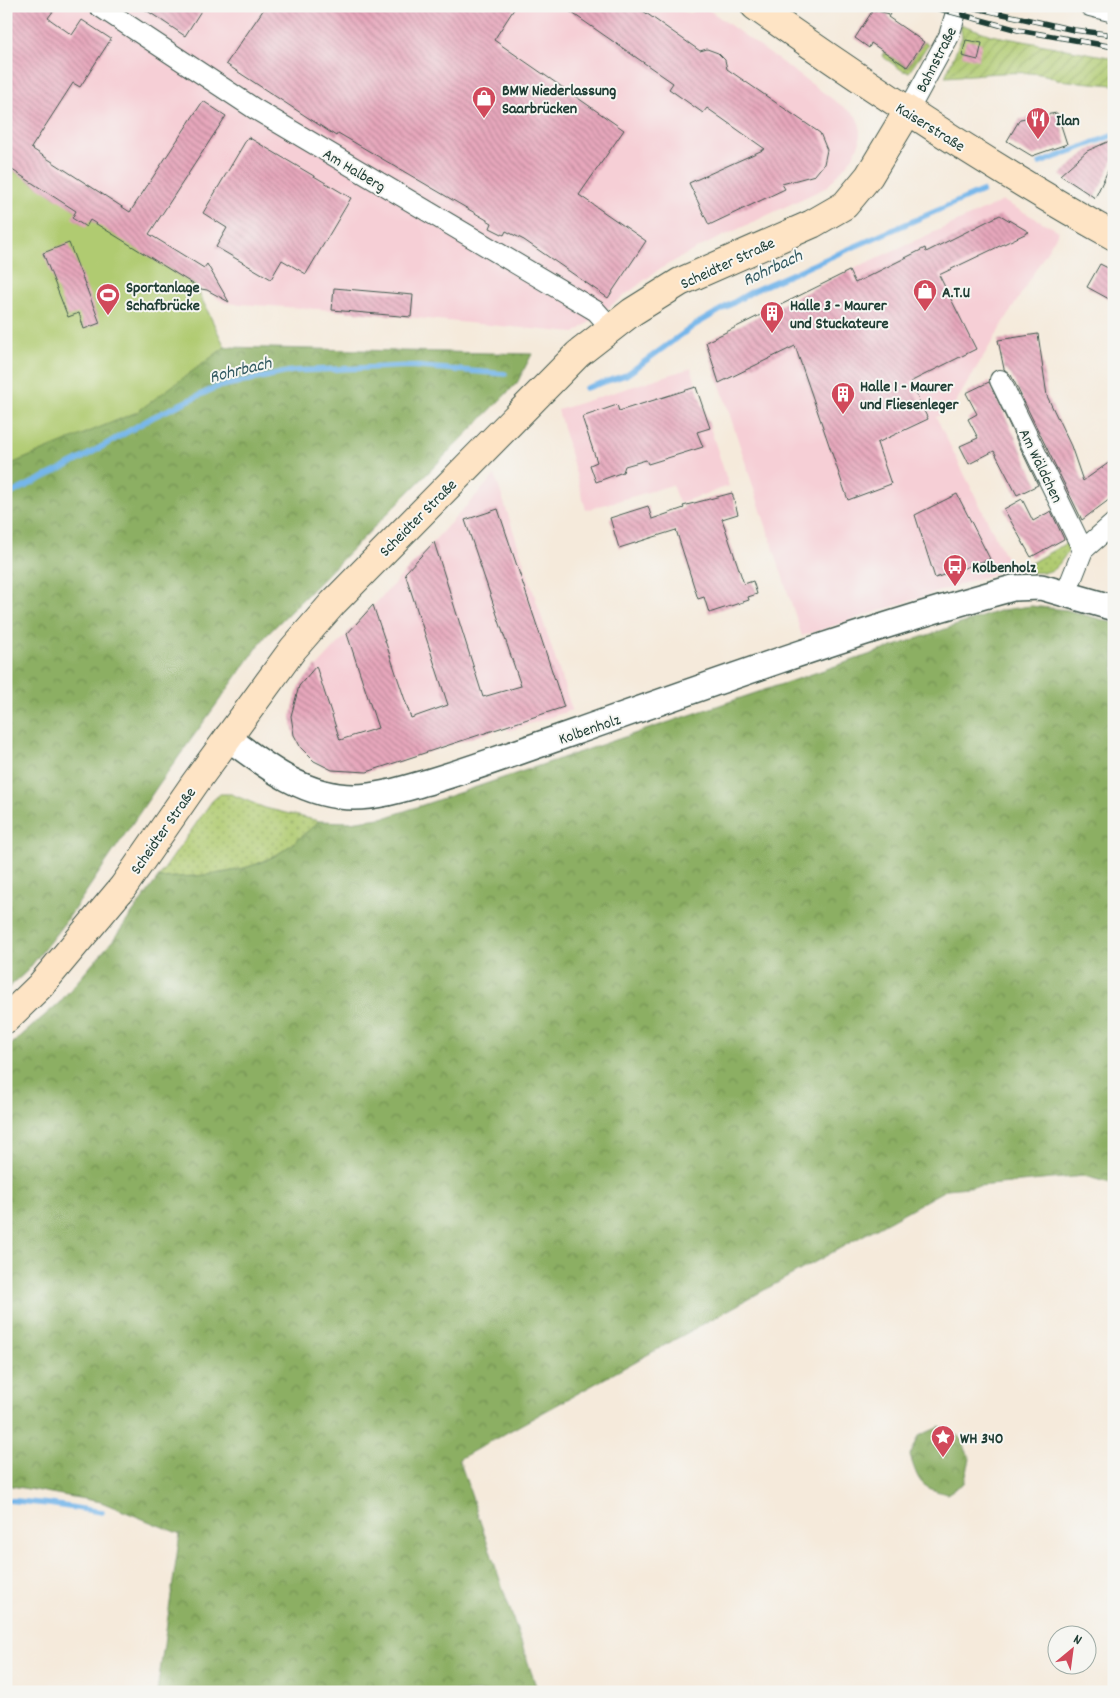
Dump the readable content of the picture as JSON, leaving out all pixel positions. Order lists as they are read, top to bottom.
{
  "streets": {
    "main road": ["Kaiserstraße", "Scheidter Straße"],
    "street": [
      "Bahnstraße",
      "Am Halberg",
      "Am Wäldchen",
      "Kolbenholz"
    ]
  },
  "crossings": [
    ["Bahnstraße", "Kaiserstraße"],
    ["Bahnstraße", "Scheidter Straße"],
    ["Kaiserstraße", "Scheidter Straße"],
    ["Am Halberg", "Scheidter Straße"],
    ["Scheidter Straße", "Kolbenholz"]
  ],
  "water": ["Rohrbach"],
  "places": {
    "shop": ["BMW Niederlassung Saarbrücken", "A.T.U"],
    "restaurant": ["Ilan"],
    "sports": ["Sportanlage Schafbrücke"],
    "building": ["Halle 3 - Maurer und Stuckateure", "Halle 1 - Maurer und Fliesenleger"],
    "bus stop": ["Kolbenholz"],
    "place": ["WH 340"]
  },
  "north": "top right"
}
